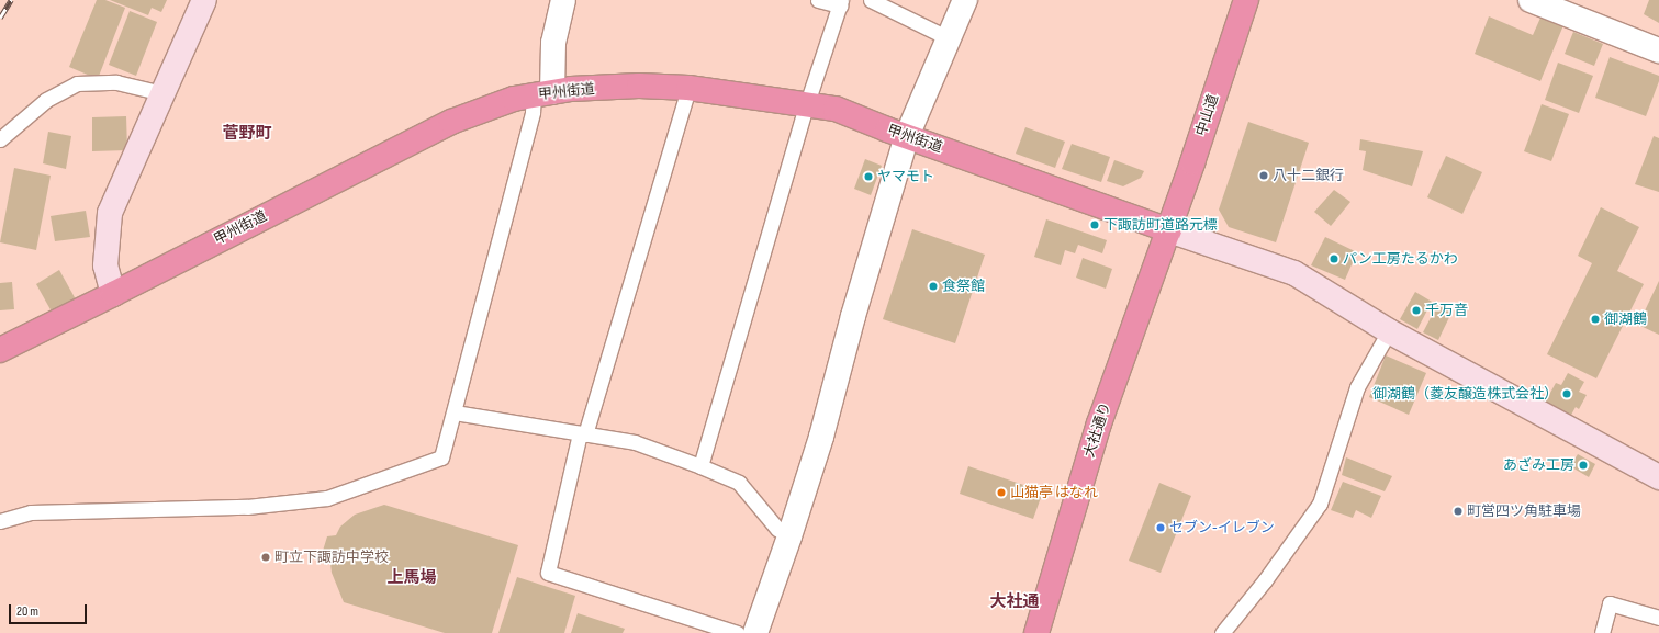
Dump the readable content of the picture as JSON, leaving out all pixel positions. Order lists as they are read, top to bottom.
{
  "streets": {
    "highway": ["甲州街道", "中山道", "大社通り"]
  },
  "crossings": [
    ["甲州街道", "中山道"],
    ["甲州街道", "大社通り"],
    ["中山道", "大社通り"]
  ],
  "districts": ["菅野町", "上馬場", "大社通"],
  "places": [
    "八十二銀行",
    "ヤマモト",
    "下諏訪町道路元標",
    "パン工房たるかわ",
    "食祭館",
    "千万音",
    "御湖鶴",
    "御湖鶴（菱友醸造株式会社）",
    "あざみ工房",
    "山猫亭 はなれ",
    "町営四ツ角駐車場",
    "セブン-イレブン",
    "町立下諏訪中学校"
  ],
  "scale_bar": "20 m"
}
